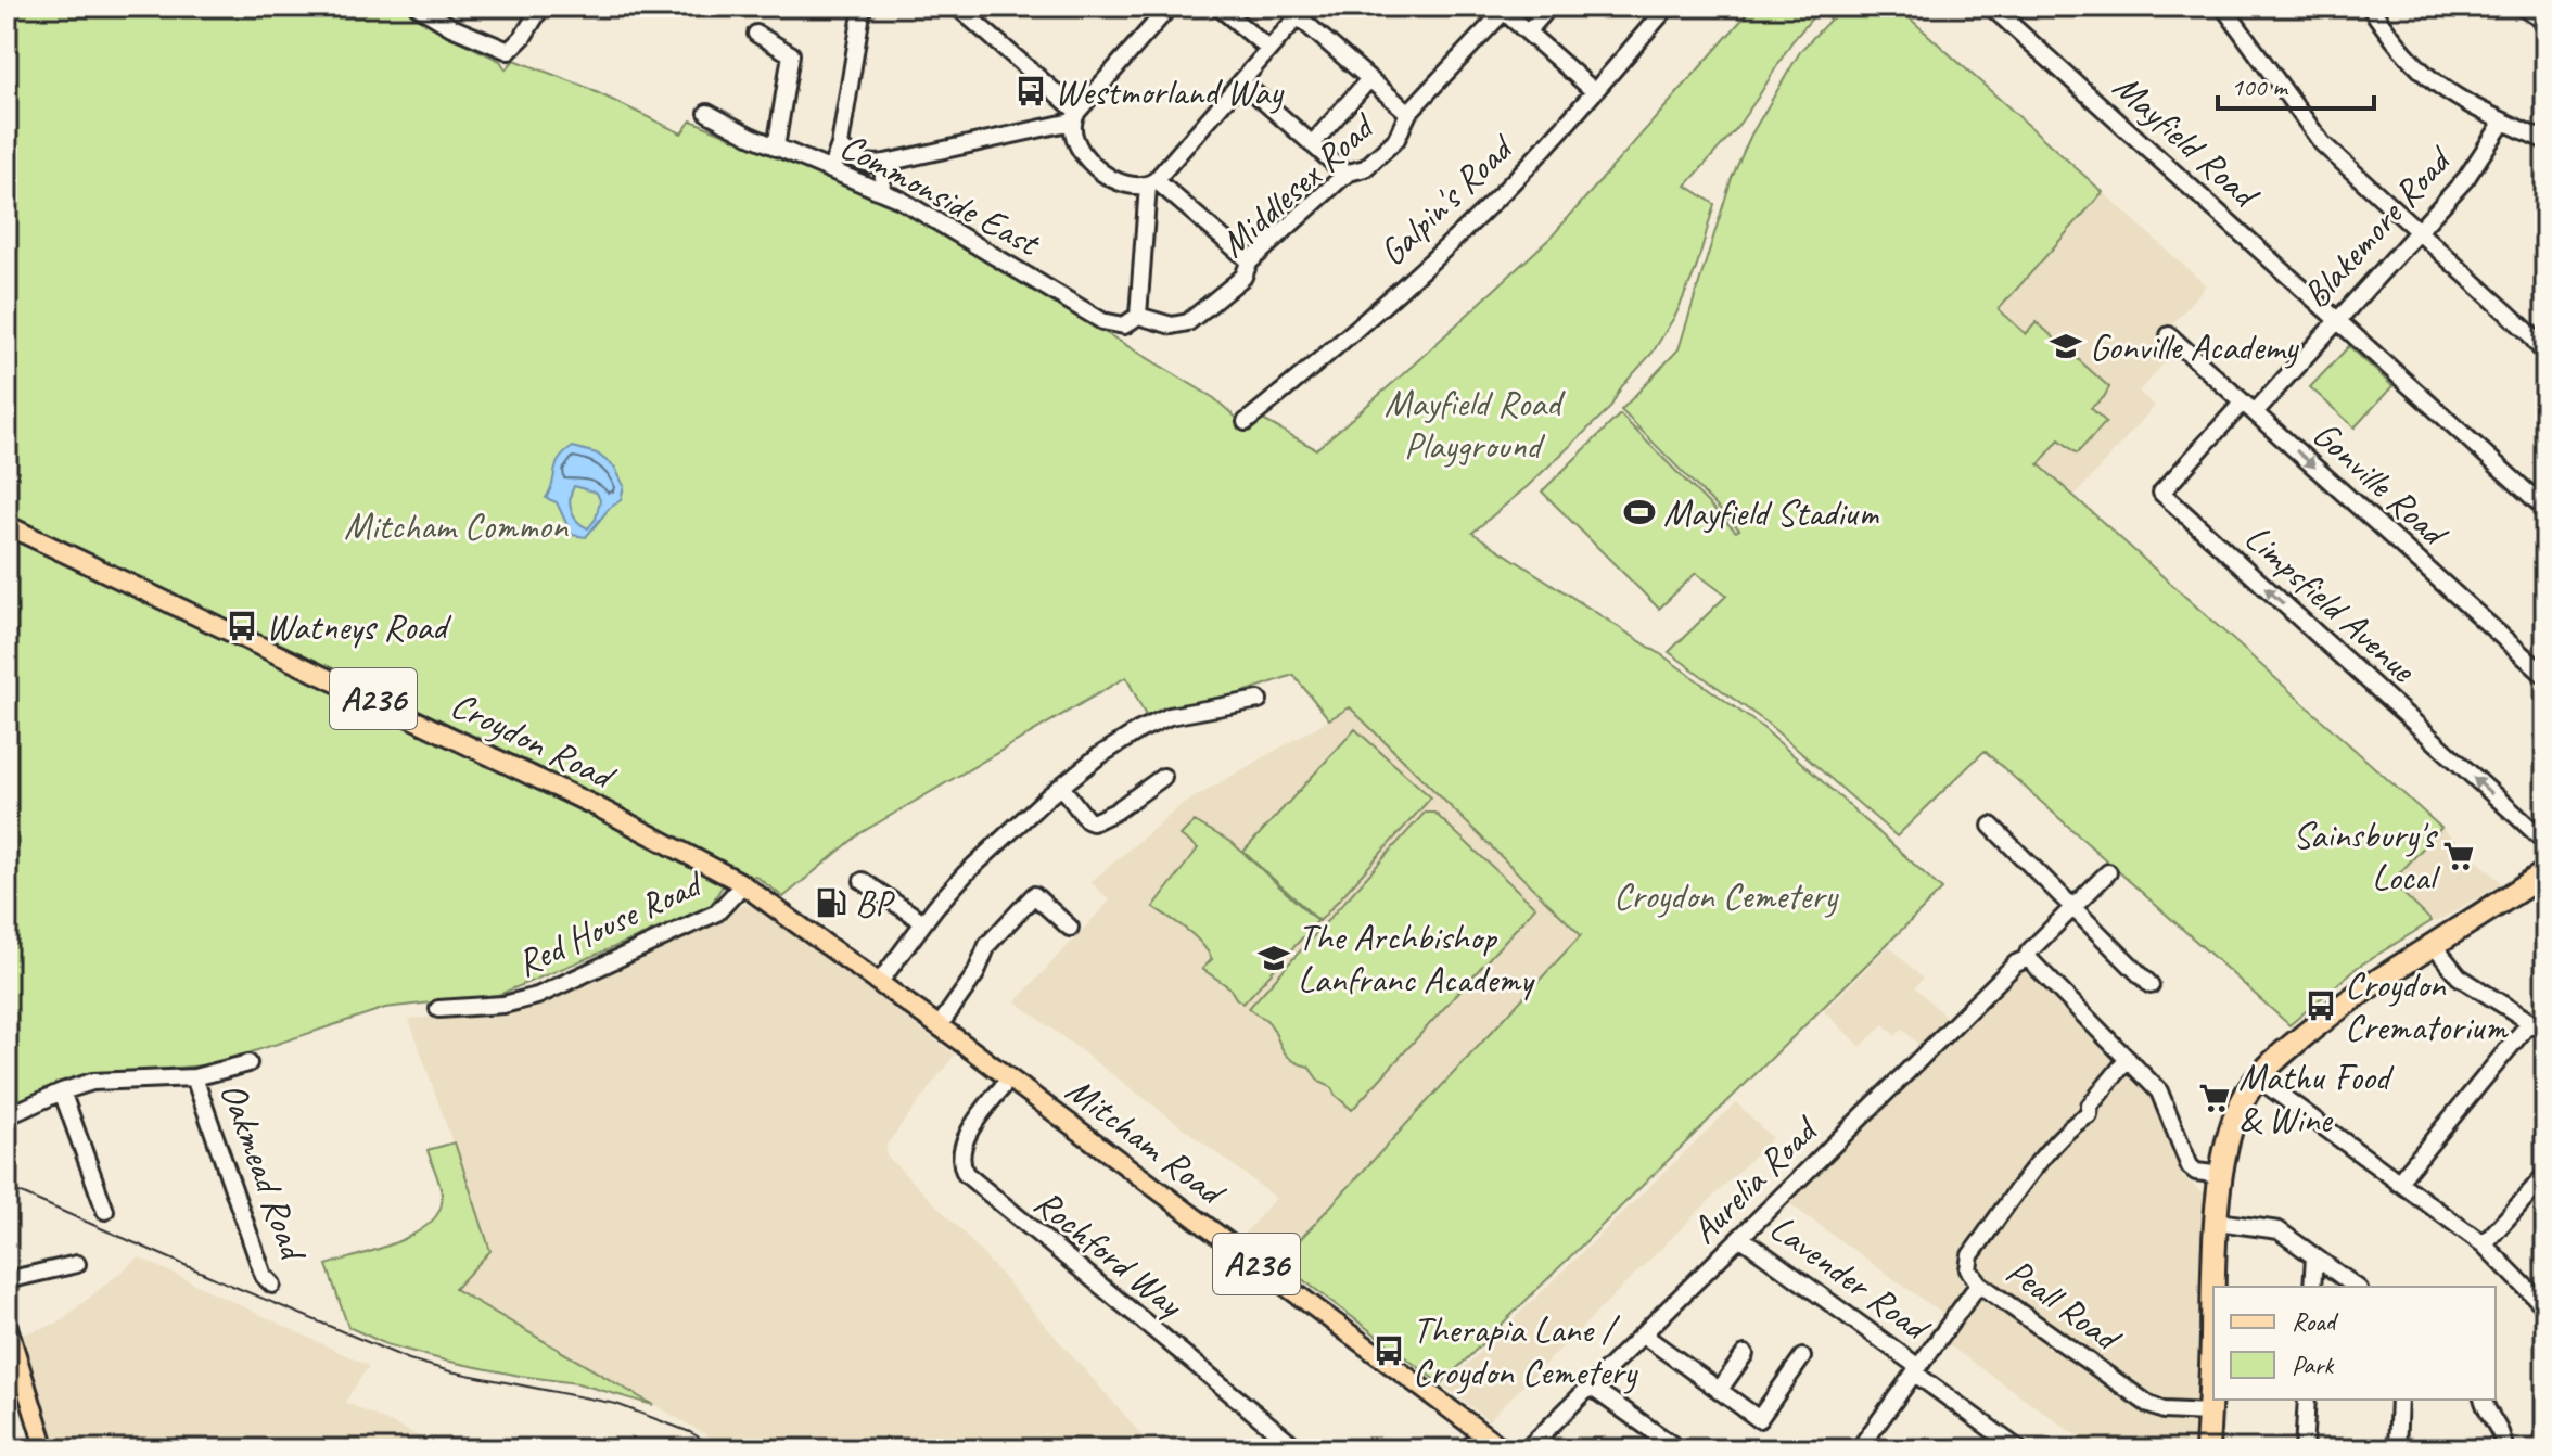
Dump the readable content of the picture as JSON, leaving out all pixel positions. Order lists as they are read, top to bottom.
{
  "streets": {
    "main road": ["A236", "Croydon Road", "Mitcham Road"],
    "street": [
      "Mayfield Road",
      "Middlesex Road",
      "Commonside East",
      "Galpin's Road",
      "Blakemore Road",
      "Gonville Road",
      "Limpsfield Avenue",
      "Red House Road",
      "Oakmead Road",
      "Aurelia Road",
      "Rochford Way",
      "Lavender Road",
      "Peall Road"
    ]
  },
  "crossings": [
    ["Mayfield Road", "Blakemore Road"],
    ["Middlesex Road", "Commonside East"],
    ["Blakemore Road", "Gonville Road"],
    ["Blakemore Road", "Limpsfield Avenue"],
    ["Gonville Road", "Limpsfield Avenue"],
    ["Croydon Road", "Red House Road"],
    ["Croydon Road", "Mitcham Road"],
    ["Red House Road", "Mitcham Road"],
    ["Mitcham Road", "Rochford Way"],
    ["Aurelia Road", "Lavender Road"]
  ],
  "one_way": ["Gonville Road", "Limpsfield Avenue"],
  "parks": ["Mayfield Road Playground", "Mitcham Common", "Croydon Cemetery"],
  "places": {
    "bus stop": [
      "Westmorland Way",
      "Watneys Road",
      "Croydon Crematorium",
      "Therapia Lane / Croydon Cemetery"
    ],
    "school or university": ["Gonville Academy", "The Archbishop Lanfranc Academy"],
    "sports": ["Mayfield Stadium"],
    "supermarket": ["Sainsbury's Local", "Mathu Food & Wine"],
    "fuel station": ["BP"]
  },
  "legend": ["Road", "Park"],
  "scale_bar": "100 m"
}
